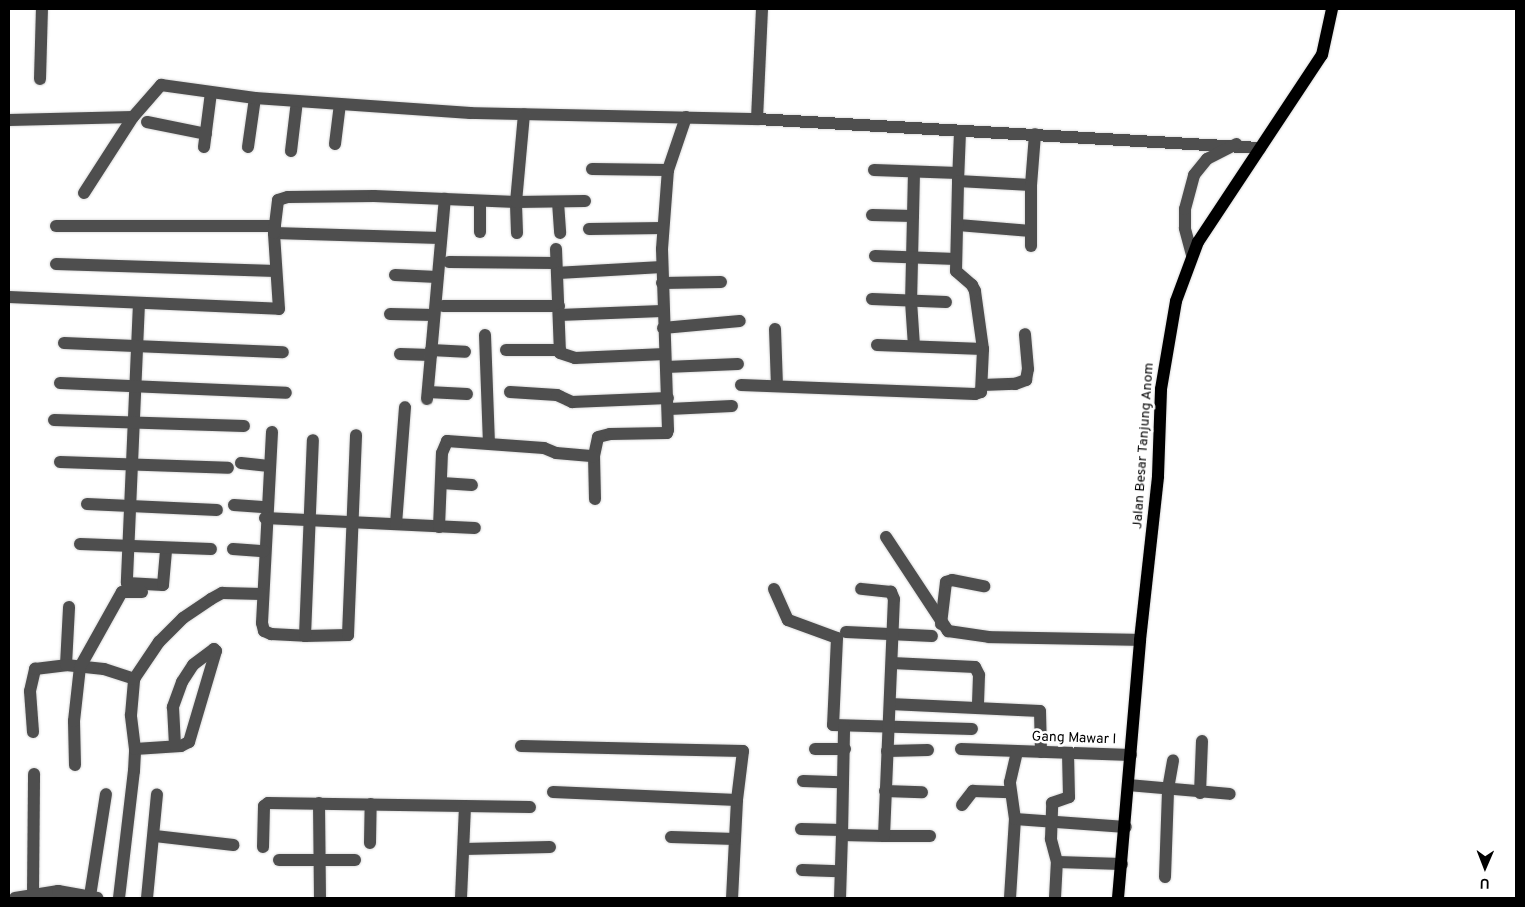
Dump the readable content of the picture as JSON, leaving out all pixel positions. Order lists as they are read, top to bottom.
{
  "streets": {
    "main road": ["Jalan Besar Tanjung Anom"],
    "street": ["Gang Mawar I"]
  },
  "crossings": [
    ["Jalan Besar Tanjung Anom", "Gang Mawar I"]
  ],
  "north": "bottom"
}
